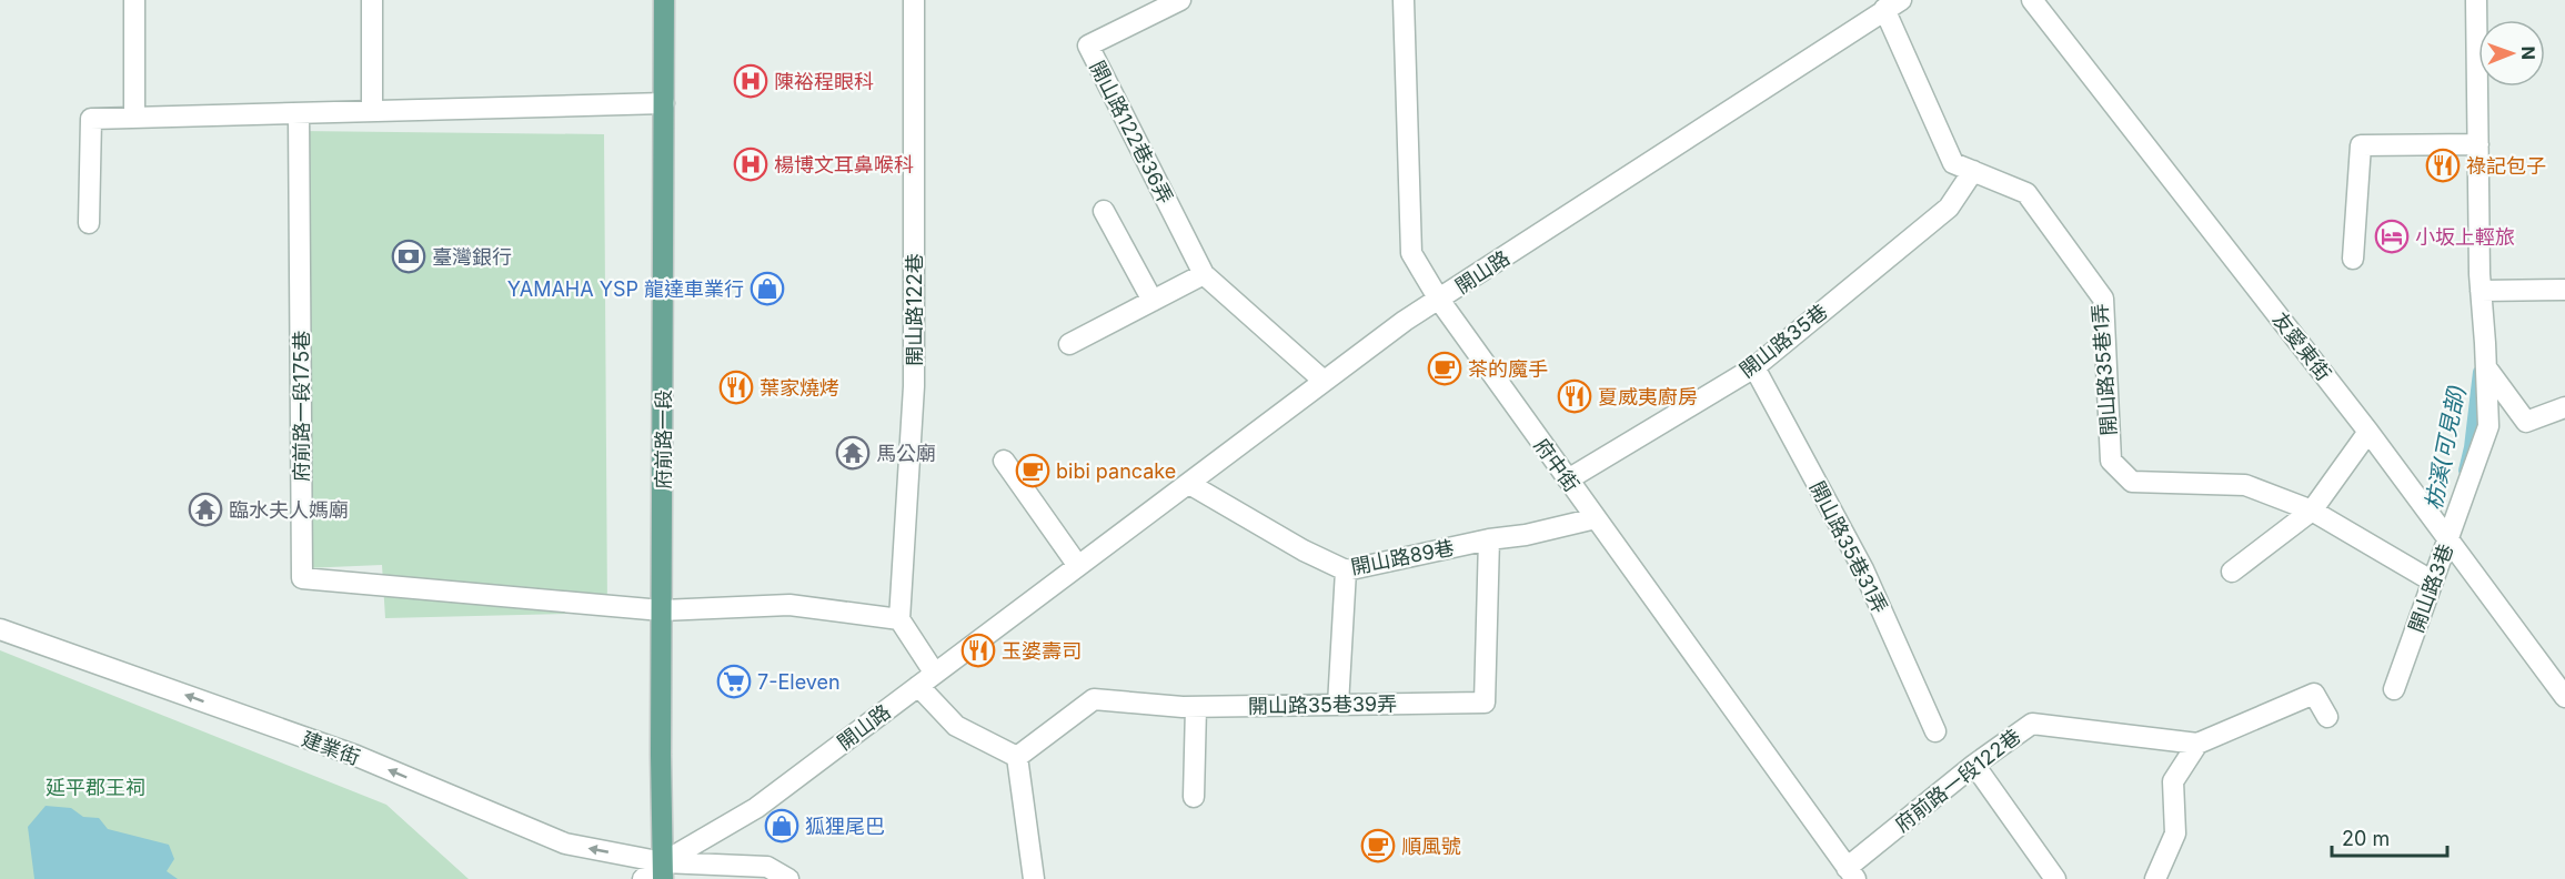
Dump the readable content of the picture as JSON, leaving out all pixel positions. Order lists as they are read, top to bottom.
{
  "streets": {
    "main road": ["府前路一段"],
    "street": [
      "開山路122巷36弄",
      "開山路",
      "開山路122巷",
      "開山路35巷",
      "友愛東街",
      "開山路35巷1弄",
      "府前路一段175巷",
      "府中街",
      "開山路35巷31弄",
      "開山路89巷",
      "開山路3巷",
      "開山路35巷39弄",
      "建業街",
      "府前路一段122巷"
    ]
  },
  "crossings": [
    ["開山路122巷36弄", "開山路"],
    ["開山路", "開山路35巷1弄"],
    ["開山路", "府前路一段"],
    ["開山路", "府中街"],
    ["開山路", "開山路89巷"],
    ["開山路", "建業街"],
    ["開山路35巷", "開山路35巷1弄"],
    ["開山路35巷", "府中街"],
    ["開山路35巷", "開山路35巷31弄"],
    ["友愛東街", "開山路3巷"],
    ["開山路35巷1弄", "開山路3巷"],
    ["府前路一段175巷", "府前路一段"],
    ["府前路一段", "建業街"],
    ["府中街", "開山路89巷"],
    ["府中街", "府前路一段122巷"],
    ["開山路89巷", "開山路35巷39弄"]
  ],
  "one_way": ["建業街"],
  "water": ["枋溪(可見部)"],
  "parks": ["延平郡王祠"],
  "places": {
    "hospital": ["陳裕程眼科", "楊博文耳鼻喉科"],
    "restaurant": [
      "祿記包子",
      "葉家燒烤",
      "夏威夷廚房",
      "玉婆壽司"
    ],
    "hotel": ["小坂上輕旅"],
    "bank": ["臺灣銀行"],
    "shop": ["YAMAHA YSP 龍達車業行", "狐狸尾巴"],
    "cafe": ["茶的魔手", "bibi pancake", "順風號"],
    "temple": ["馬公廟", "臨水夫人媽廟"],
    "supermarket": ["7-Eleven"]
  },
  "scale_bar": "20 m",
  "north": "right"
}
